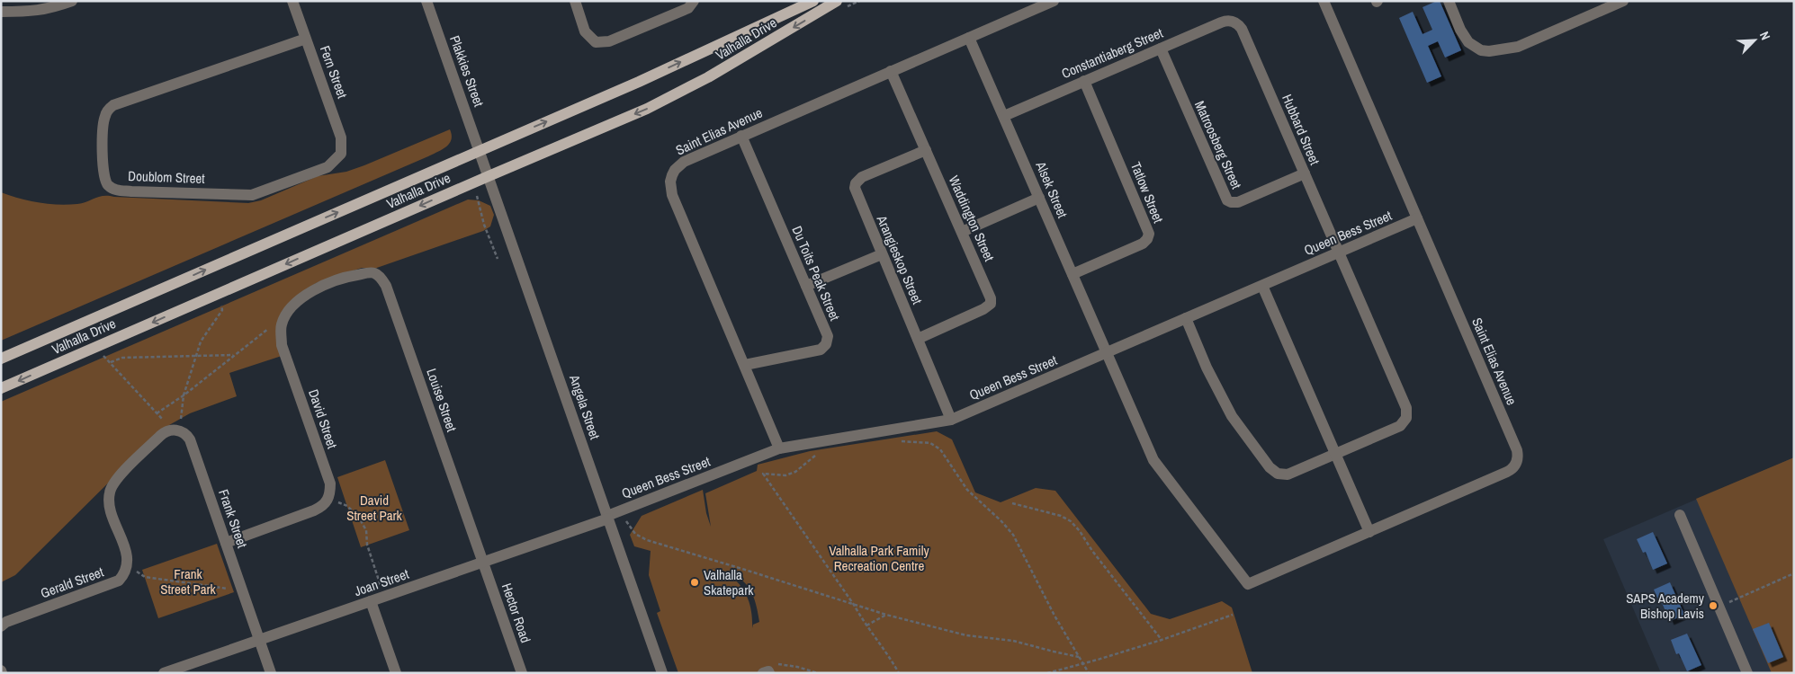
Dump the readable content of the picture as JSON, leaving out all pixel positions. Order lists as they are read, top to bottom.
{
  "streets": {
    "main road": ["Valhalla Drive"],
    "street": [
      "Constantiaberg Street",
      "Plakkies Street",
      "Fern Street",
      "Hubbard Street",
      "Saint Elias Avenue",
      "Matroosberg Street",
      "Doublom Street",
      "Alsek Street",
      "Tatlow Street",
      "Waddington Street",
      "Queen Bess Street",
      "Arangieskop Street",
      "Du Toits Peak Street",
      "Louise Street",
      "Angela Street",
      "David Street",
      "Frank Street",
      "Gerald Street",
      "Joan Street",
      "Hector Road"
    ]
  },
  "crossings": [
    ["Valhalla Drive", "Plakkies Street"],
    ["Valhalla Drive", "Angela Street"],
    ["Constantiaberg Street", "Hubbard Street"],
    ["Constantiaberg Street", "Matroosberg Street"],
    ["Constantiaberg Street", "Alsek Street"],
    ["Constantiaberg Street", "Tatlow Street"],
    ["Plakkies Street", "Angela Street"],
    ["Fern Street", "Doublom Street"],
    ["Hubbard Street", "Matroosberg Street"],
    ["Hubbard Street", "Queen Bess Street"],
    ["Saint Elias Avenue", "Alsek Street"],
    ["Saint Elias Avenue", "Waddington Street"],
    ["Saint Elias Avenue", "Queen Bess Street"],
    ["Saint Elias Avenue", "Du Toits Peak Street"],
    ["Alsek Street", "Tatlow Street"],
    ["Alsek Street", "Queen Bess Street"],
    ["Waddington Street", "Arangieskop Street"],
    ["Queen Bess Street", "Arangieskop Street"],
    ["Queen Bess Street", "Angela Street"],
    ["Queen Bess Street", "Joan Street"],
    ["Louise Street", "David Street"],
    ["Louise Street", "Joan Street"],
    ["Louise Street", "Hector Road"],
    ["Angela Street", "Joan Street"],
    ["Frank Street", "Joan Street"],
    ["Joan Street", "Hector Road"]
  ],
  "parks": ["David Street Park", "Valhalla Park Family Recreation Centre", "Frank Street Park"],
  "places": ["Valhalla Skatepark", "SAPS Academy Bishop Lavis"],
  "north": "top right"
}
